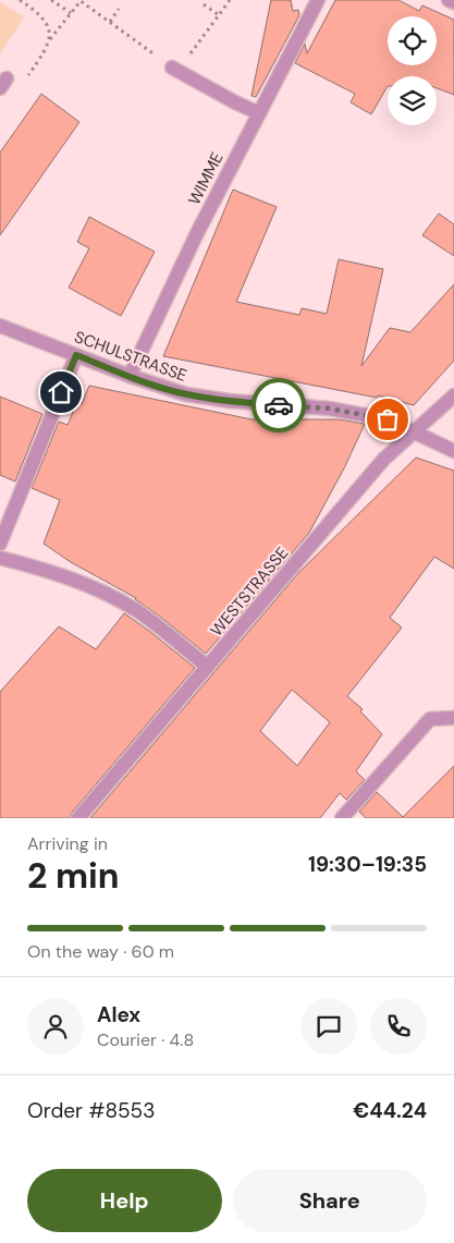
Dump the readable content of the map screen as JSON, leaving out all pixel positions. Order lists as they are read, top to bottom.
{
  "streets": {
    "street": ["WIMME", "SCHULSTRASSE", "WESTSTRASSE"]
  },
  "crossings": [
    ["WIMME", "SCHULSTRASSE"],
    ["SCHULSTRASSE", "WESTSTRASSE"]
  ],
  "page": {
    "heading": ["2 min", "Arriving in", "19:30–19:35"],
    "panel": [
      "Alex",
      "Courier · 4.8",
      "Order #8553",
      "€44.24"
    ],
    "bar": "On the way · 60 m",
    "buttons": ["Help", "Share"]
  }
}
